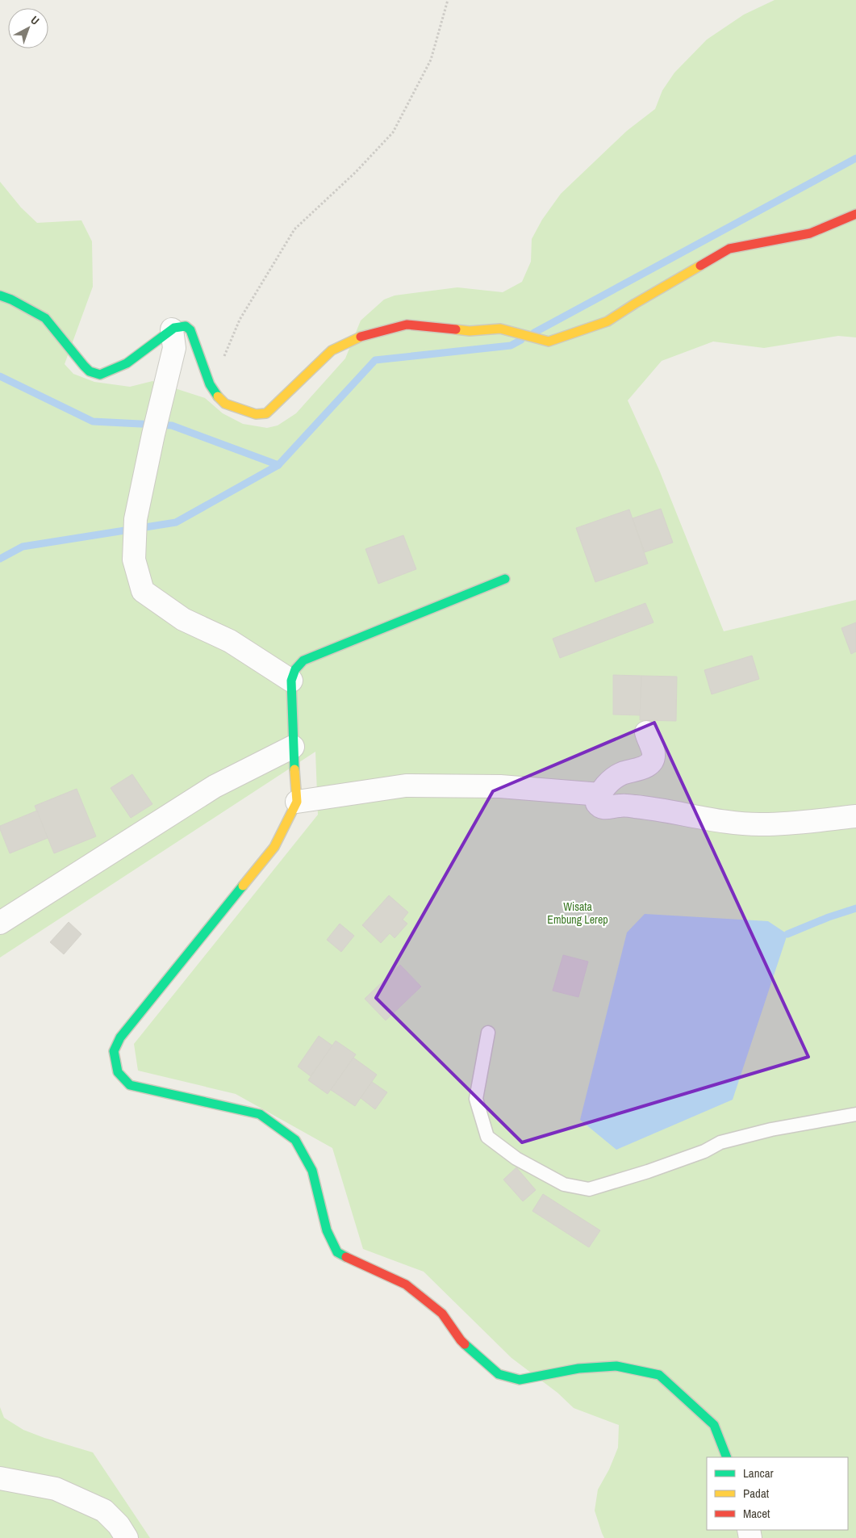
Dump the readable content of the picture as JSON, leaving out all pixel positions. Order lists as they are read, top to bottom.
{
  "parks": ["Wisata Embung Lerep"],
  "legend": ["Lancar", "Padat", "Macet"],
  "north": "top right"
}
